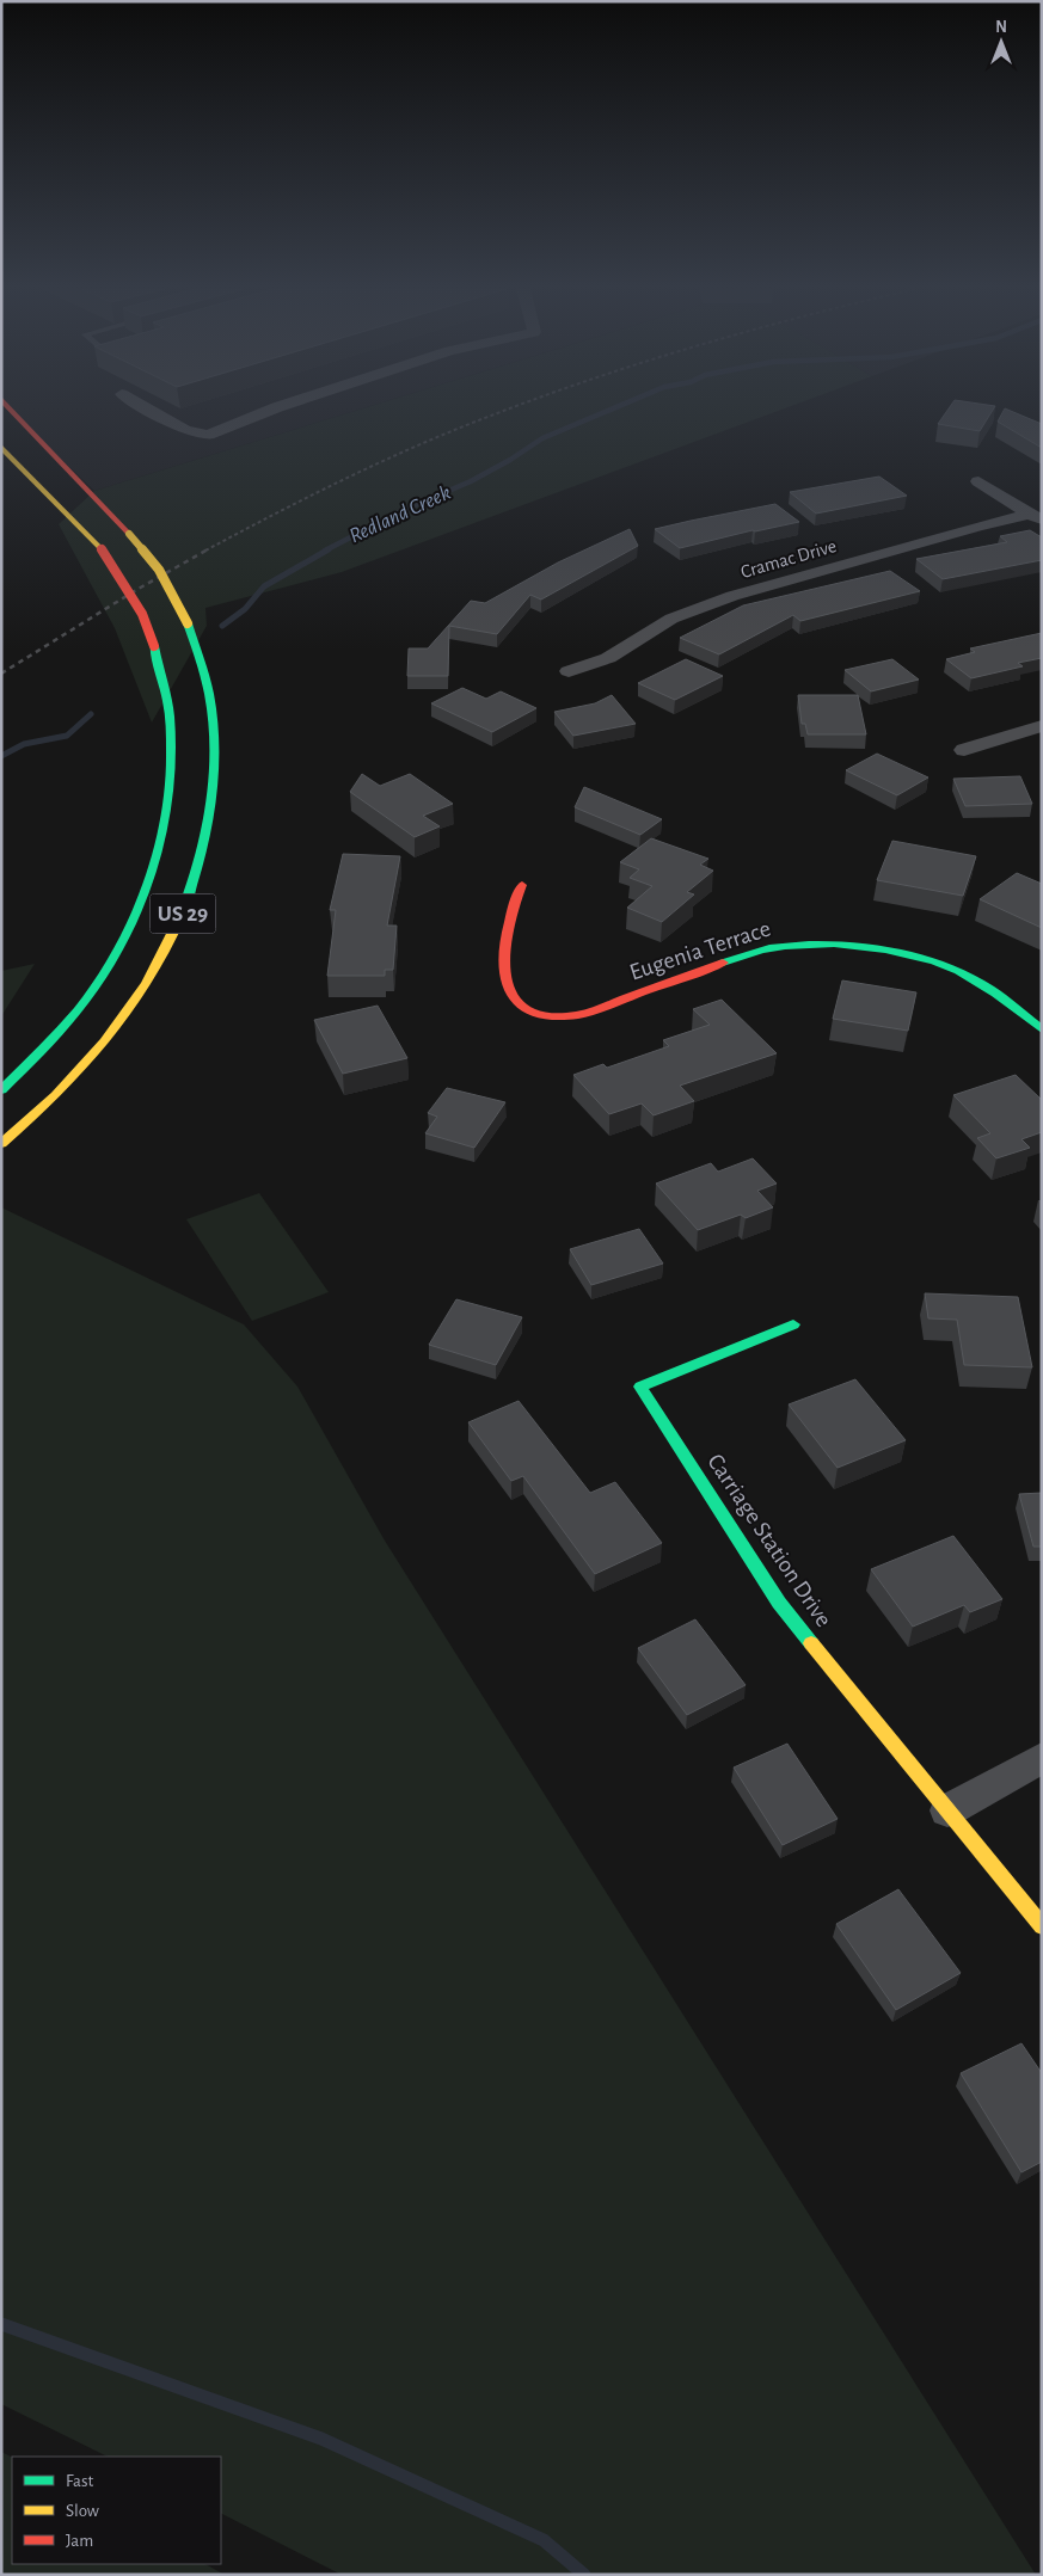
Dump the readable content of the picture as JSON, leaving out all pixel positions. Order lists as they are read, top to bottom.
{
  "streets": {
    "main road": ["US 29", "Eugenia Terrace", "Carriage Station Drive"],
    "street": ["Cramac Drive"]
  },
  "water": ["Redland Creek"],
  "legend": ["Fast", "Slow", "Jam"],
  "north": "top"
}
